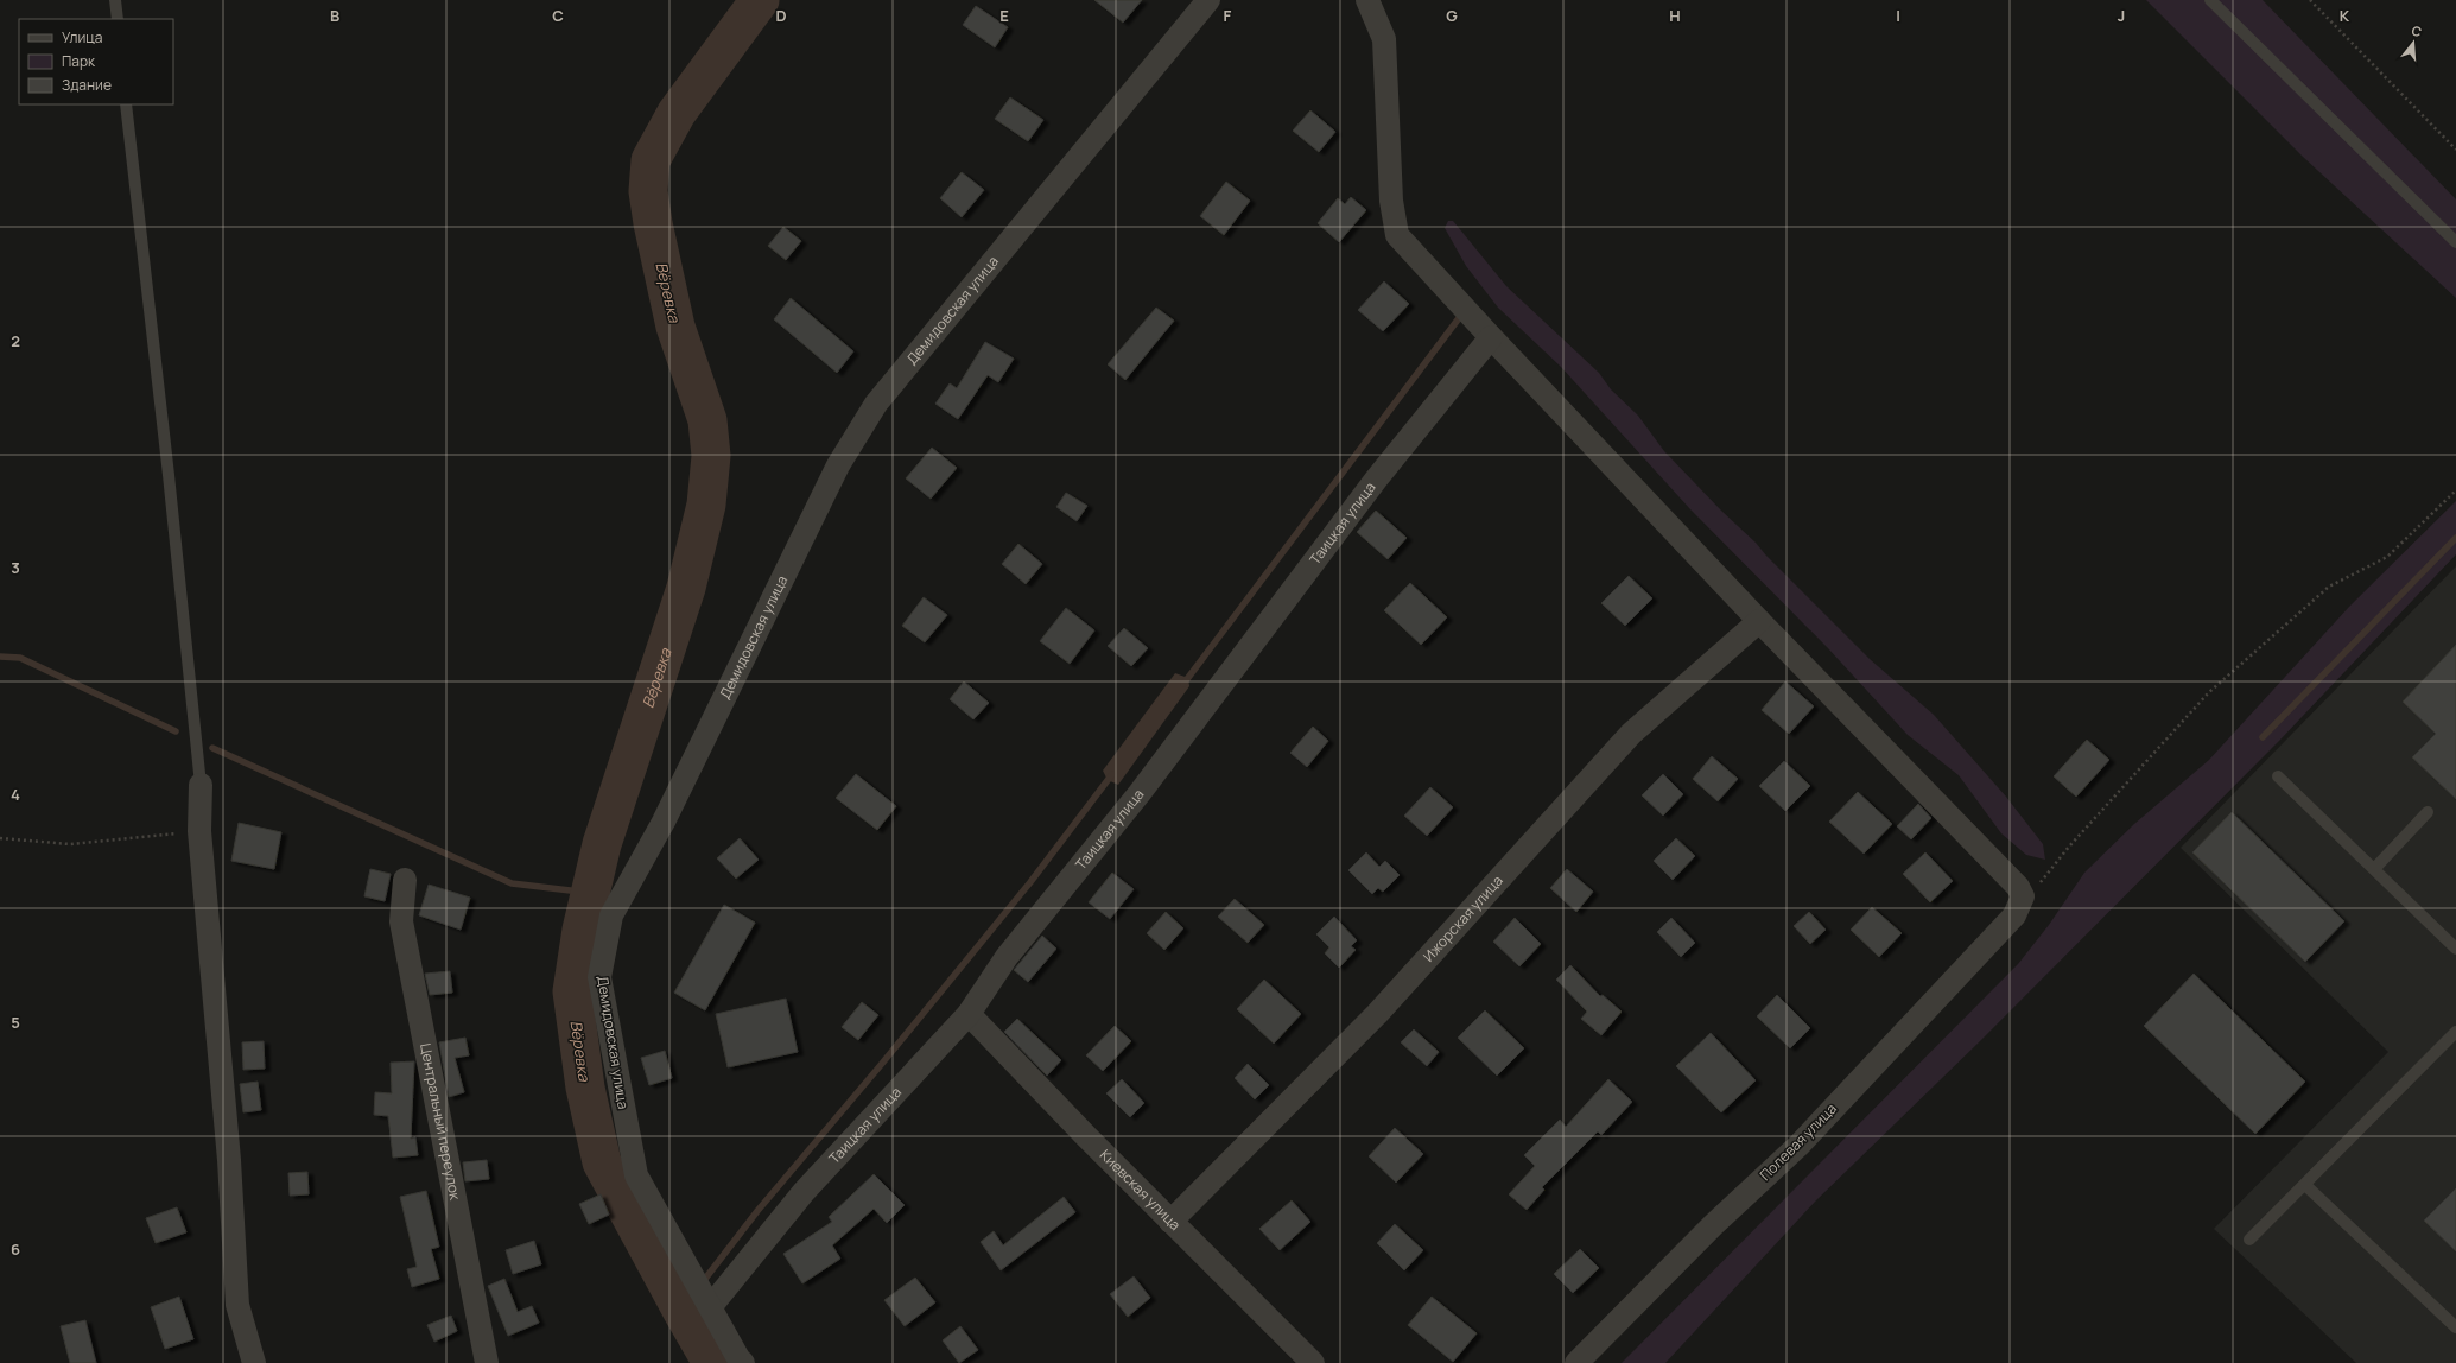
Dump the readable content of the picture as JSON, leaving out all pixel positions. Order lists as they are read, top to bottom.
{
  "streets": {
    "street": [
      "Демидовская улица",
      "Таицкая улица",
      "Ижорская улица",
      "Центральный переулок",
      "Полевая улица",
      "Киевская улица"
    ]
  },
  "crossings": [
    ["Демидовская улица", "Таицкая улица"],
    ["Таицкая улица", "Киевская улица"],
    ["Ижорская улица", "Полевая улица"],
    ["Ижорская улица", "Киевская улица"]
  ],
  "water": ["Вёревка"],
  "legend": ["Улица", "Парк", "Здание"],
  "north": "top",
  "grid": {
    "columns": [
      "B",
      "C",
      "D",
      "E",
      "F",
      "G",
      "H",
      "I",
      "J",
      "K"
    ],
    "rows": [
      "2",
      "3",
      "4",
      "5",
      "6"
    ]
  }
}
